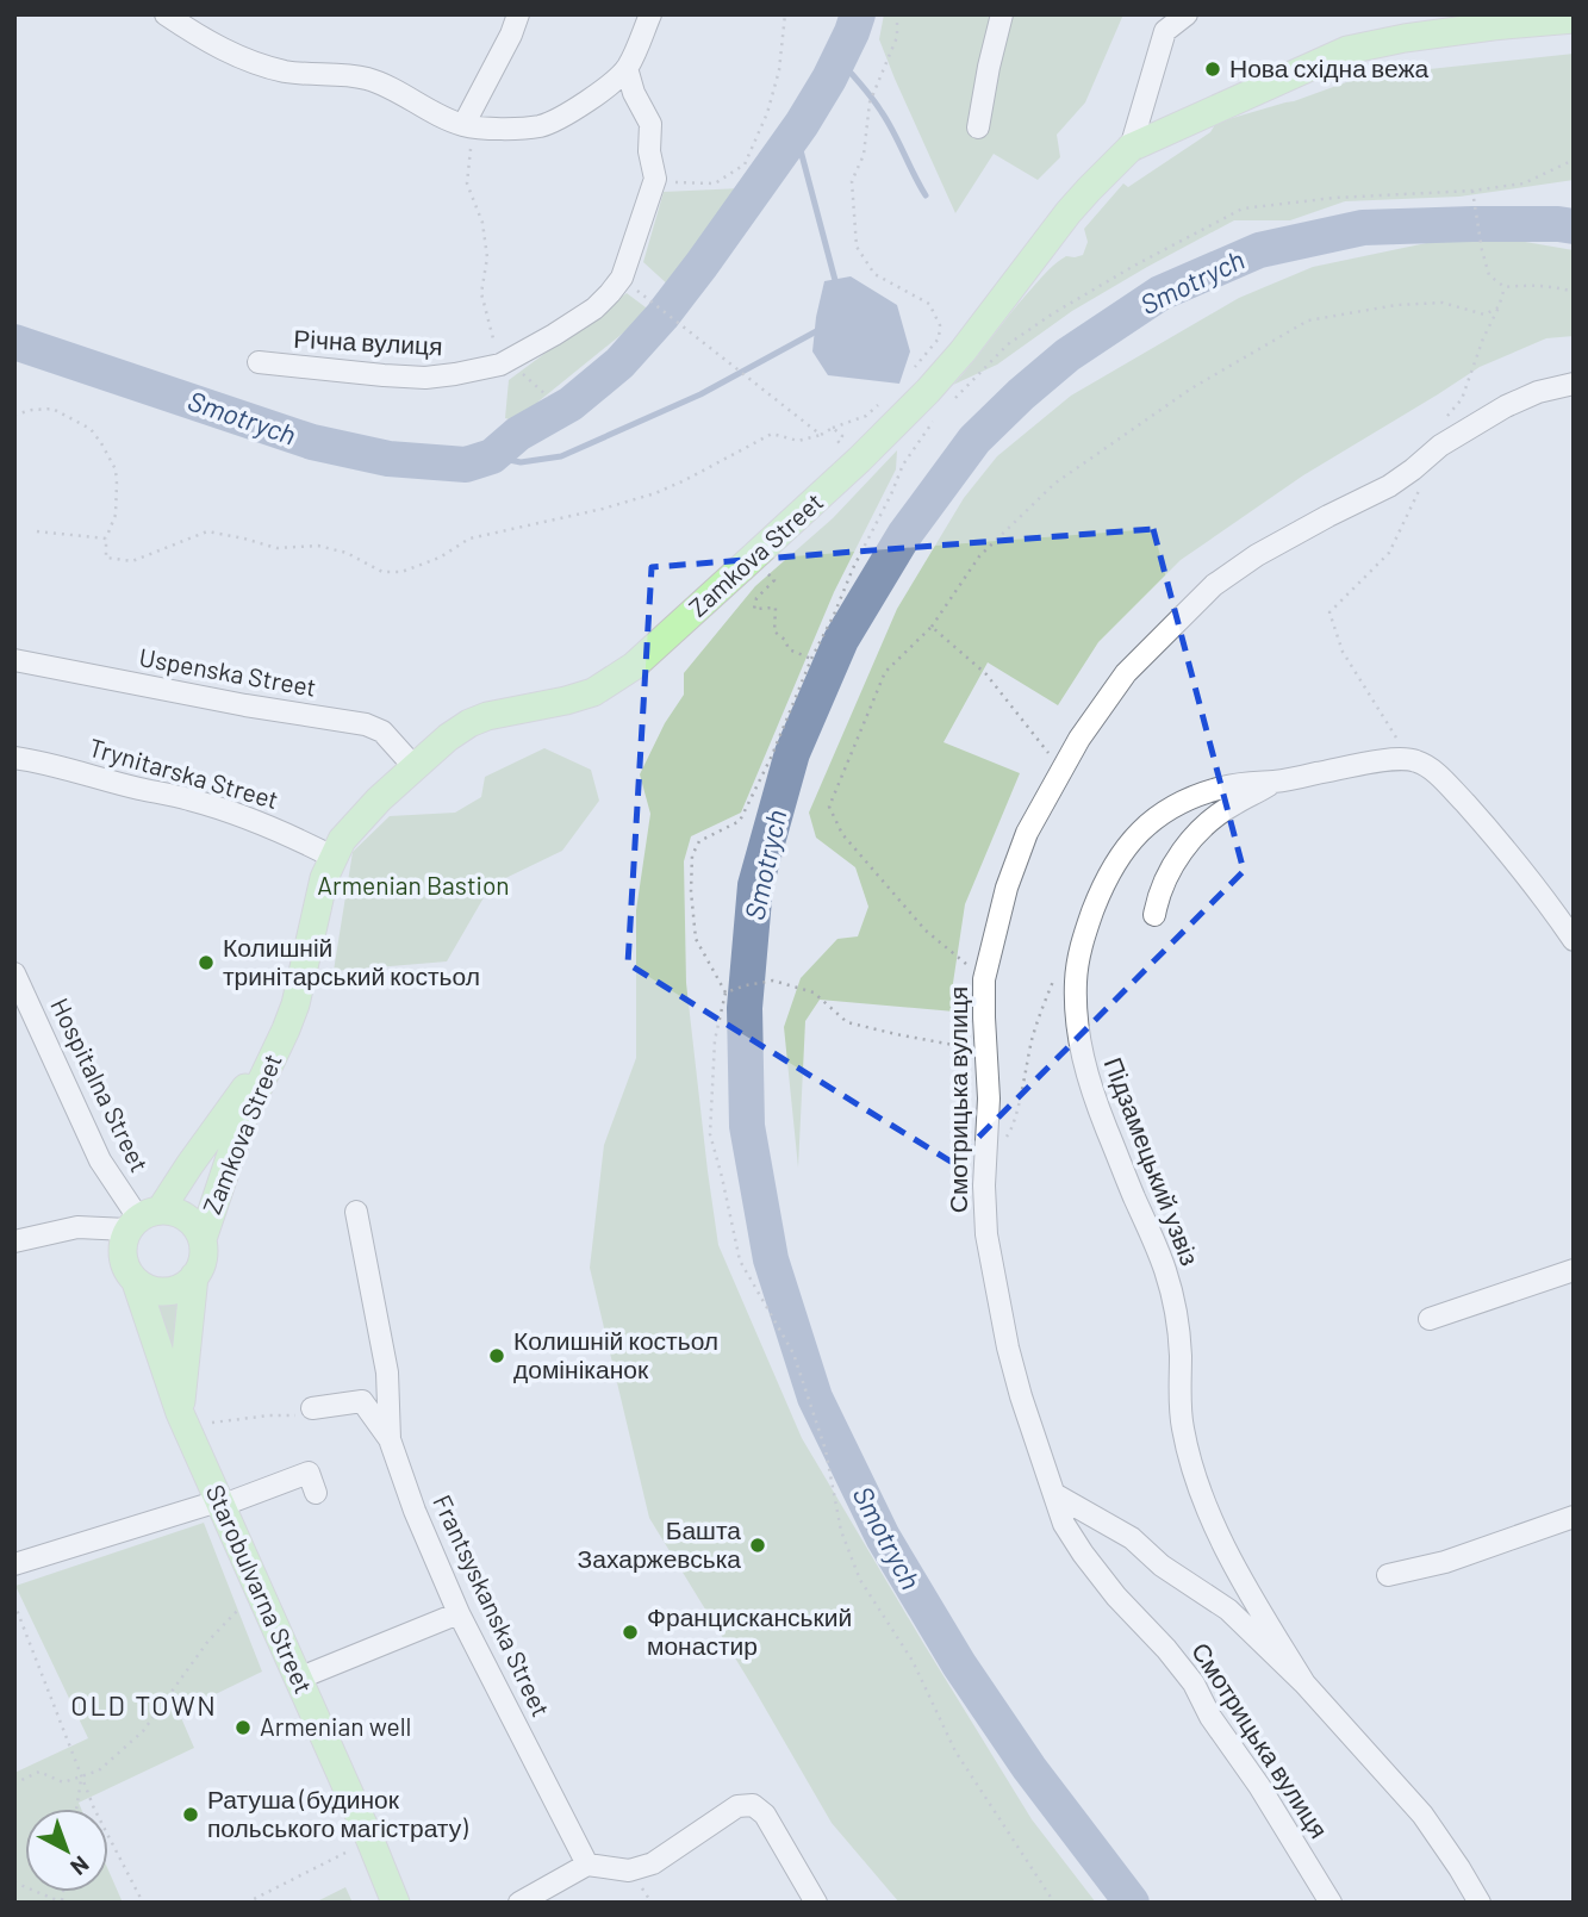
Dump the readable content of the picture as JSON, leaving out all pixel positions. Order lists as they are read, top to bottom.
{
  "streets": {
    "main road": ["Zamkova Street", "Starobulvarna Street"],
    "street": [
      "Річна вулиця",
      "Uspenska Street",
      "Trynitarska Street",
      "Hospitalna Street",
      "Смотрицька вулиця",
      "Підзамецький узвіз",
      "Frantsyskanska Street"
    ]
  },
  "crossings": [
    ["Zamkova Street", "Uspenska Street"],
    ["Zamkova Street", "Trynitarska Street"],
    ["Zamkova Street", "Hospitalna Street"],
    ["Zamkova Street", "Starobulvarna Street"],
    ["Hospitalna Street", "Starobulvarna Street"]
  ],
  "districts": ["OLD TOWN"],
  "water": ["Smotrych"],
  "parks": ["Armenian Bastion"],
  "places": [
    "Нова східна вежа",
    "Колишній тринітарський костьол",
    "Колишній костьол домініканок",
    "Башта Захаржевська",
    "Францисканський монастир",
    "Armenian well",
    "Ратуша (будинок польського магістрату)"
  ],
  "north": "bottom right"
}
